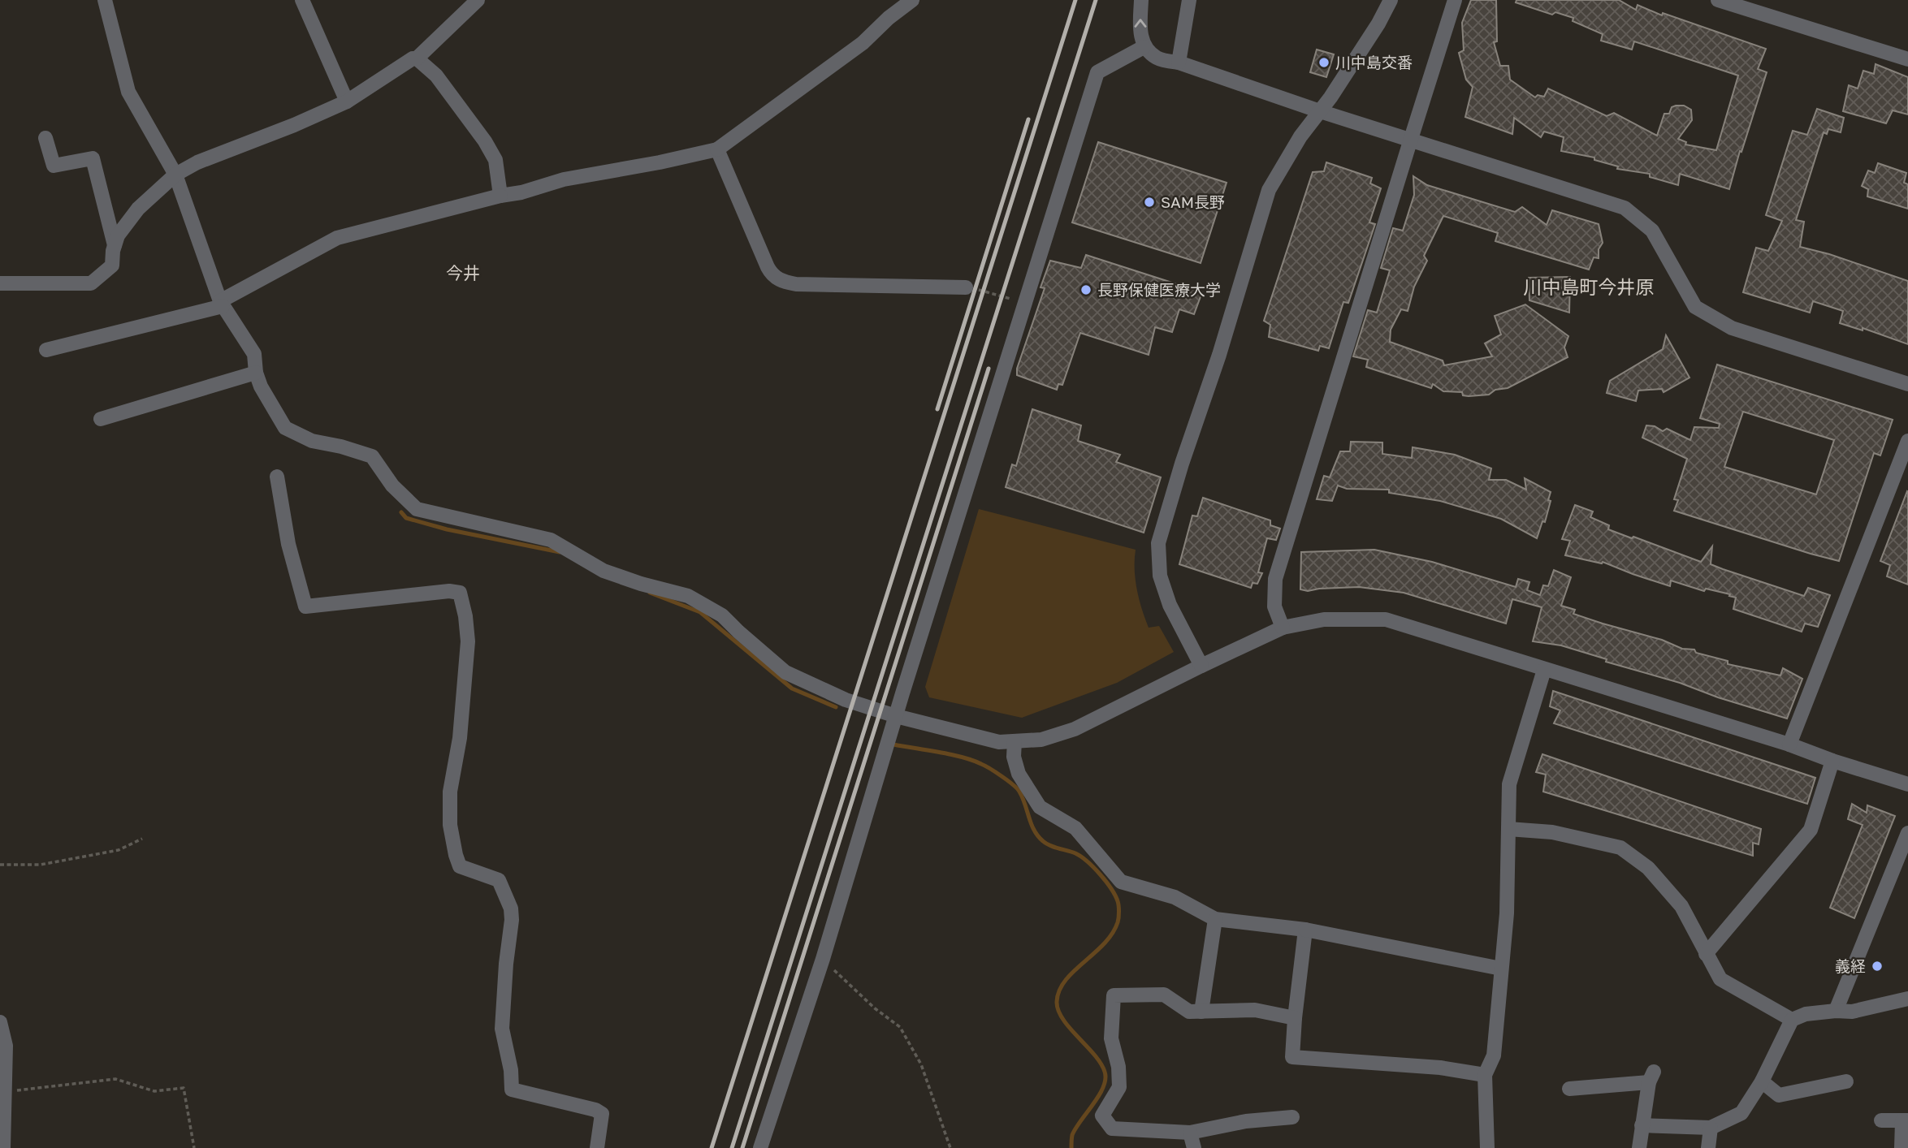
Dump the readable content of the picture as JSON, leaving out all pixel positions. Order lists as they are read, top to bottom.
{
  "districts": ["今井", "川中島町今井原"],
  "places": [
    "川中島交番",
    "SAM長野",
    "長野保健医療大学",
    "義経"
  ]
}
